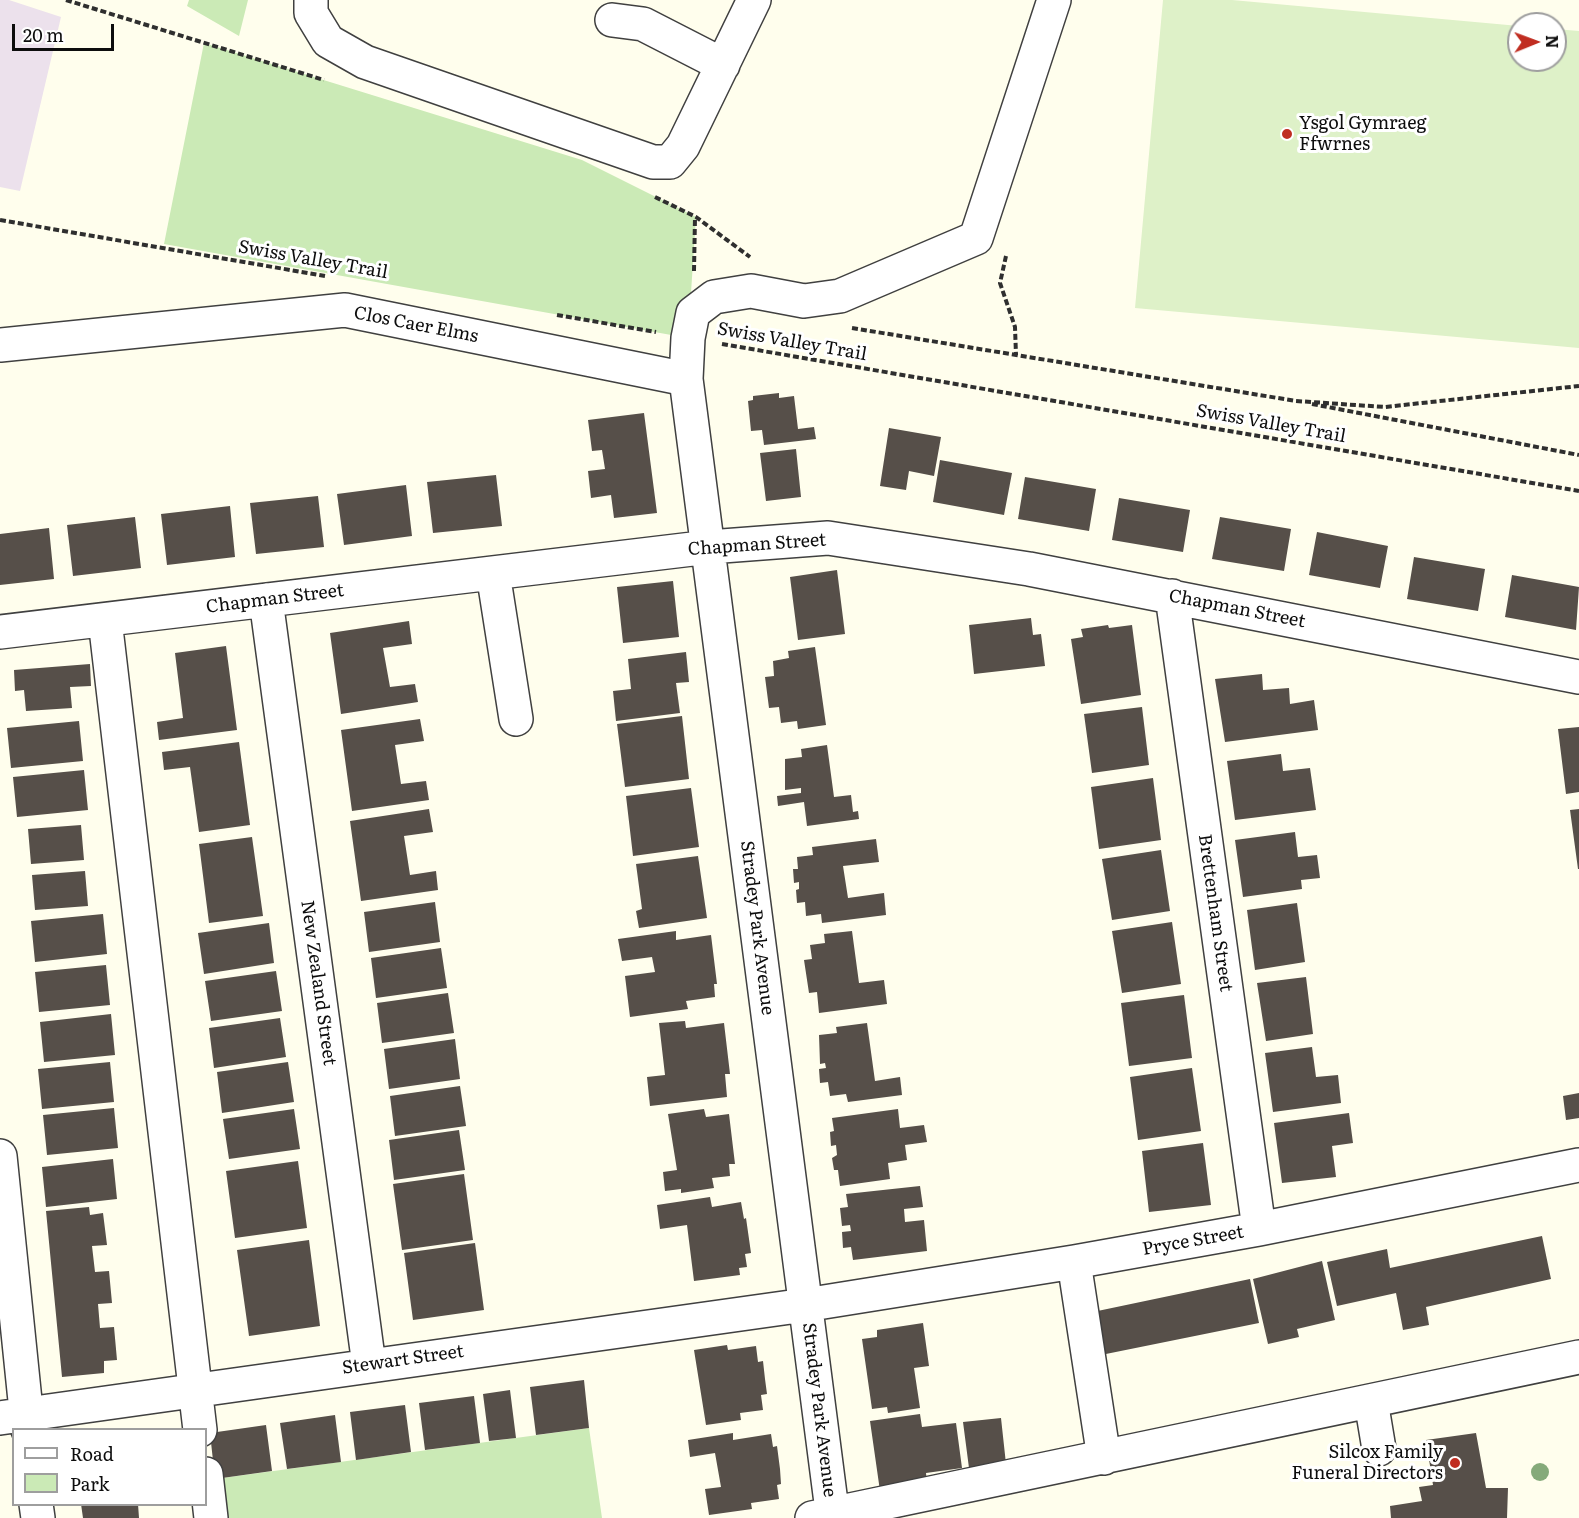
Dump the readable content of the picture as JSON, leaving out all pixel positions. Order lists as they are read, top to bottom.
{
  "streets": {
    "street": [
      "Clos Caer Elms",
      "Chapman Street",
      "Brettenham Street",
      "Stradey Park Avenue",
      "New Zealand Street",
      "Pryce Street",
      "Stewart Street"
    ],
    "path": ["Swiss Valley Trail"]
  },
  "crossings": [
    ["Swiss Valley Trail", "Stradey Park Avenue"],
    ["Clos Caer Elms", "Stradey Park Avenue"],
    ["Chapman Street", "Brettenham Street"],
    ["Chapman Street", "Stradey Park Avenue"],
    ["Chapman Street", "New Zealand Street"],
    ["Brettenham Street", "Pryce Street"],
    ["Stradey Park Avenue", "Pryce Street"],
    ["Stradey Park Avenue", "Stewart Street"],
    ["New Zealand Street", "Stewart Street"],
    ["Pryce Street", "Stewart Street"]
  ],
  "places": ["Ysgol Gymraeg Ffwrnes", "Silcox Family Funeral Directors"],
  "legend": ["Road", "Park"],
  "scale_bar": "20 m",
  "north": "right"
}
